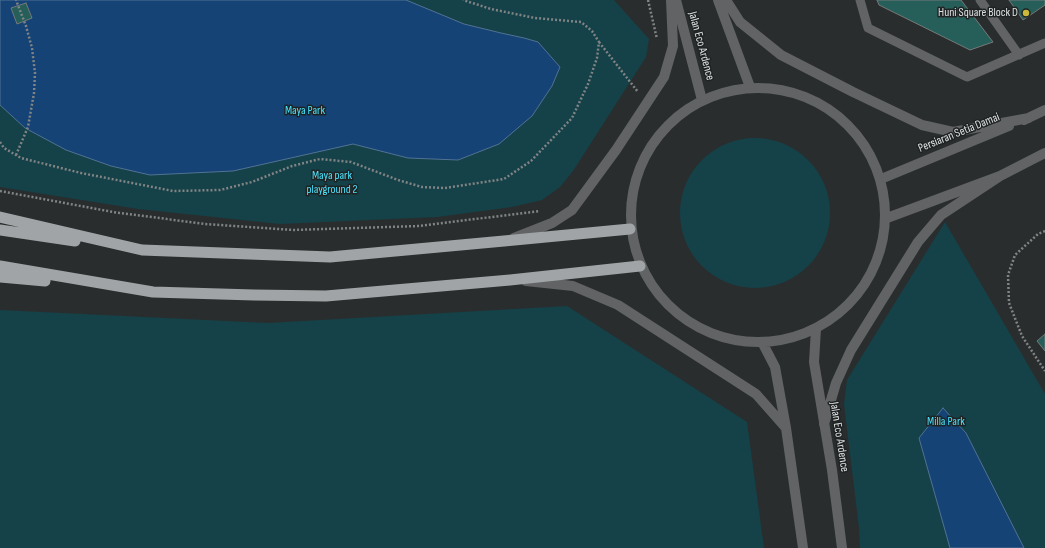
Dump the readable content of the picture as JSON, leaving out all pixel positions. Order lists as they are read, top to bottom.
{
  "streets": {
    "street": ["Jalan Eco Ardence", "Persiaran Setia Damai"]
  },
  "parks": ["Maya Park", "Maya park playground 2", "Milla Park"],
  "places": ["Huni Square Block D"]
}
